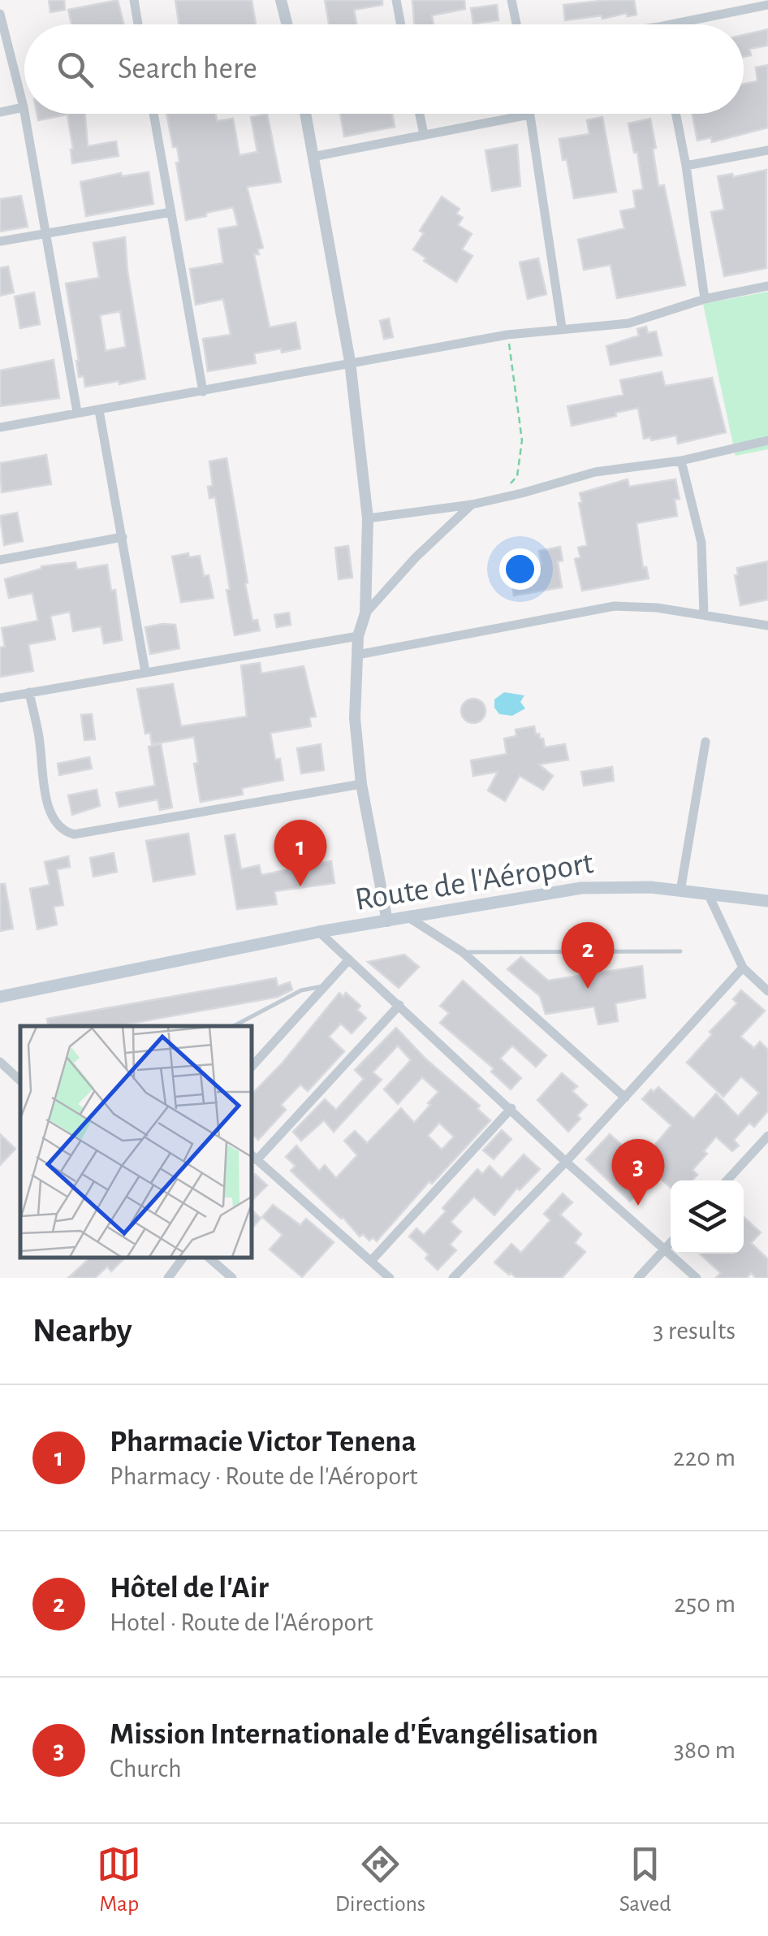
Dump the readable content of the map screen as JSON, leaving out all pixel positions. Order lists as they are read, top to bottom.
{
  "streets": {
    "main road": ["Route de l'Aéroport"]
  },
  "page": {
    "search": "Search here",
    "pins": ["1", "2", "3"],
    "heading": ["Nearby", "3 results"],
    "list": [
      {
        "mark": "1",
        "name": "Pharmacie Victor Tenena",
        "note": "Pharmacy · Route de l'Aéroport",
        "value": "220 m"
      },
      {
        "mark": "2",
        "name": "Hôtel de l'Air",
        "note": "Hotel · Route de l'Aéroport",
        "value": "250 m"
      },
      {
        "mark": "3",
        "name": "Mission Internationale d'Évangélisation",
        "note": "Church",
        "value": "380 m"
      }
    ],
    "nav": ["Map", "Directions", "Saved"]
  }
}
